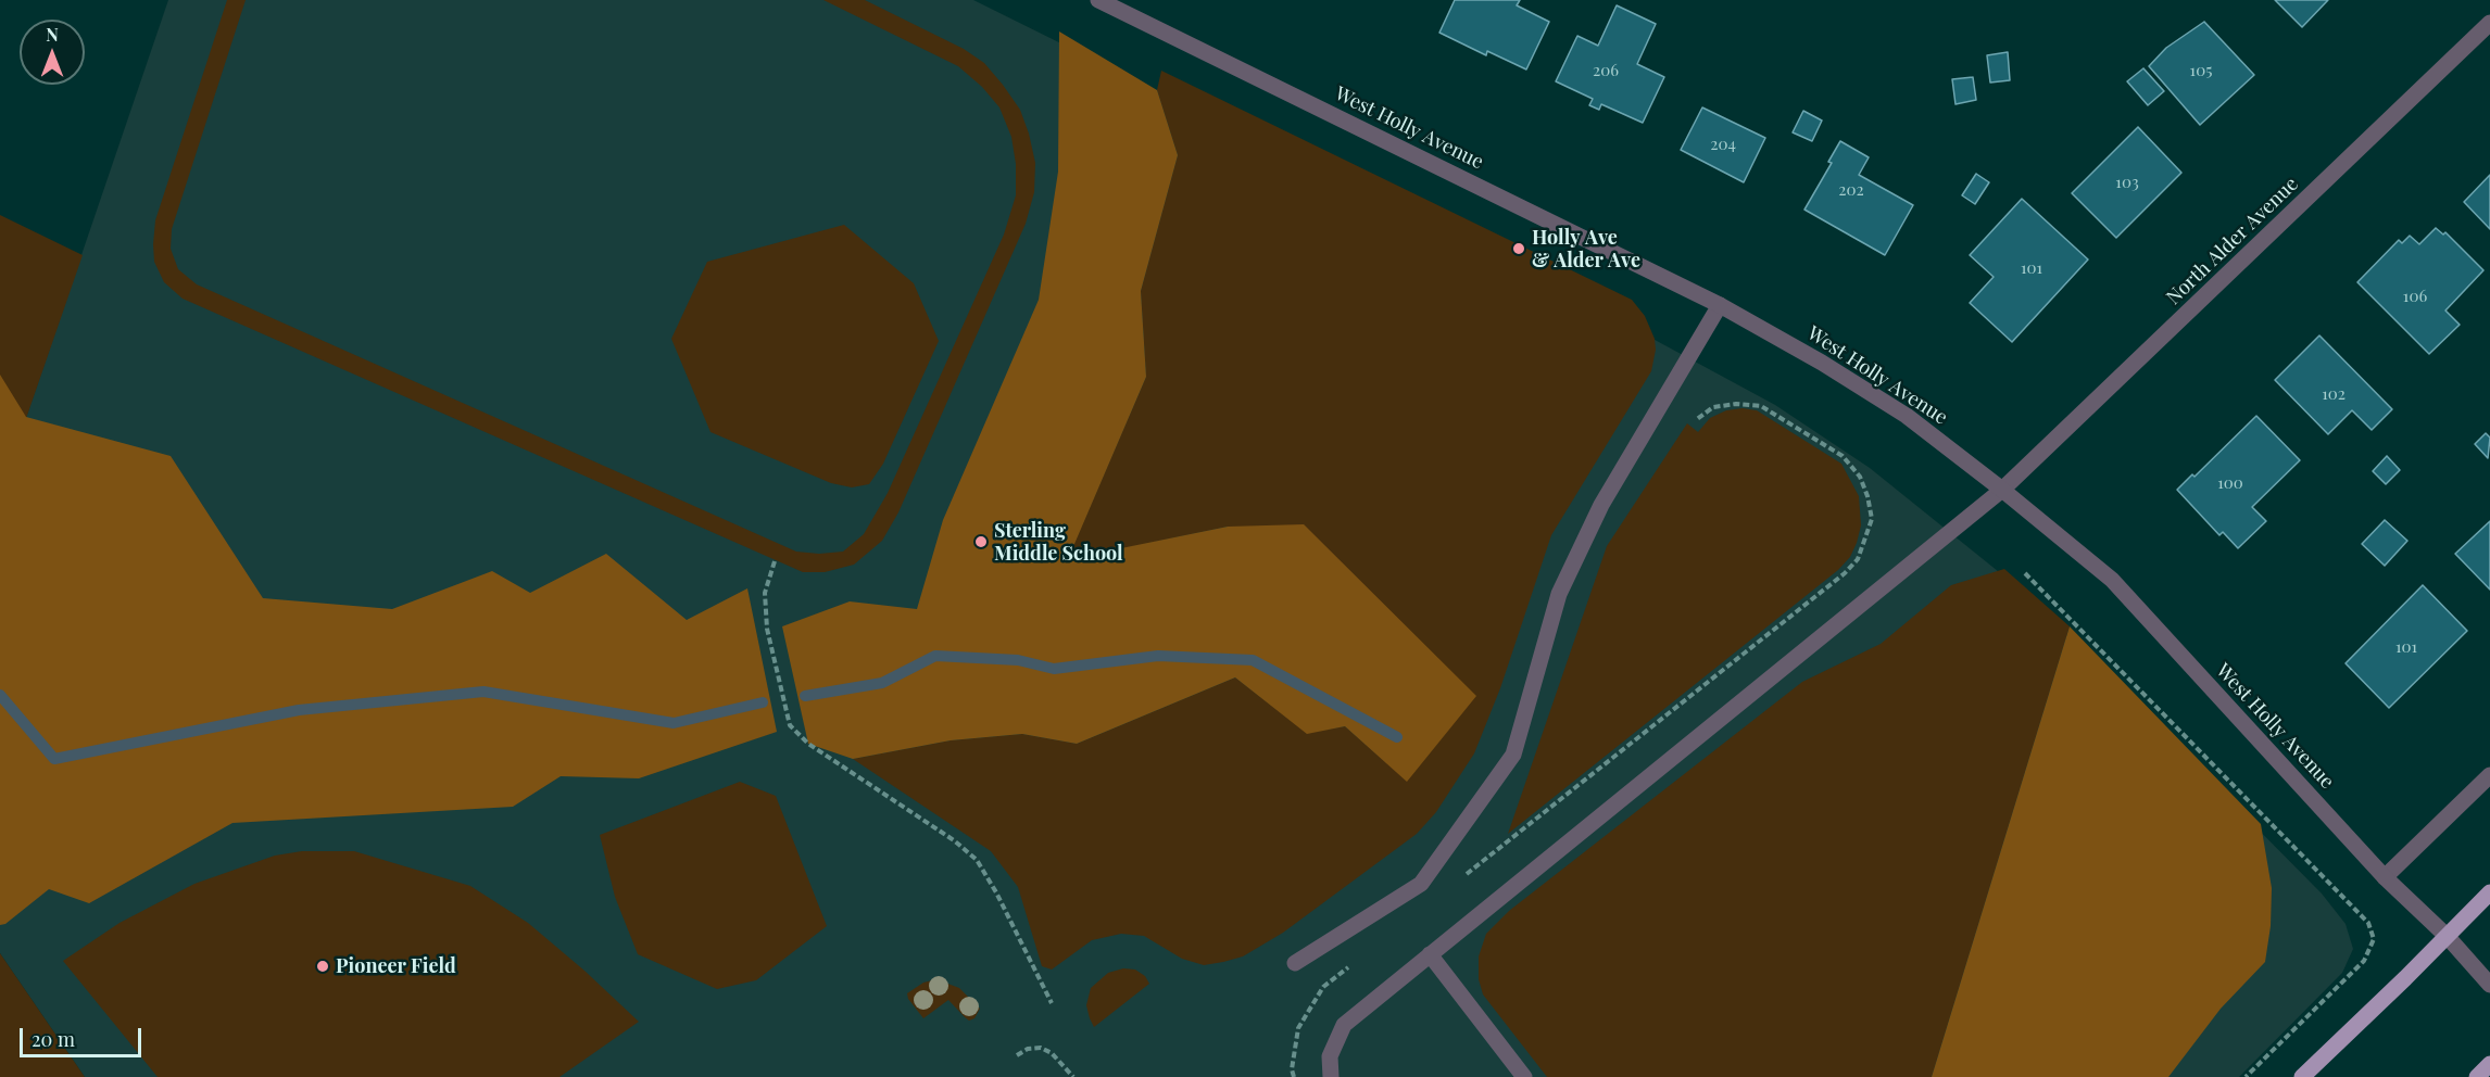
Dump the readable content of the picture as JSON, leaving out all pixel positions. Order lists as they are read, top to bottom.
{
  "streets": {
    "street": ["West Holly Avenue", "North Alder Avenue"]
  },
  "crossings": [
    ["West Holly Avenue", "North Alder Avenue"]
  ],
  "places": ["Holly Ave & Alder Ave", "Sterling Middle School", "Pioneer Field"],
  "house_numbers": [
    "206",
    "105",
    "204",
    "103",
    "202",
    "101",
    "106",
    "102",
    "100",
    "101"
  ],
  "scale_bar": "20 m",
  "north": "top"
}
